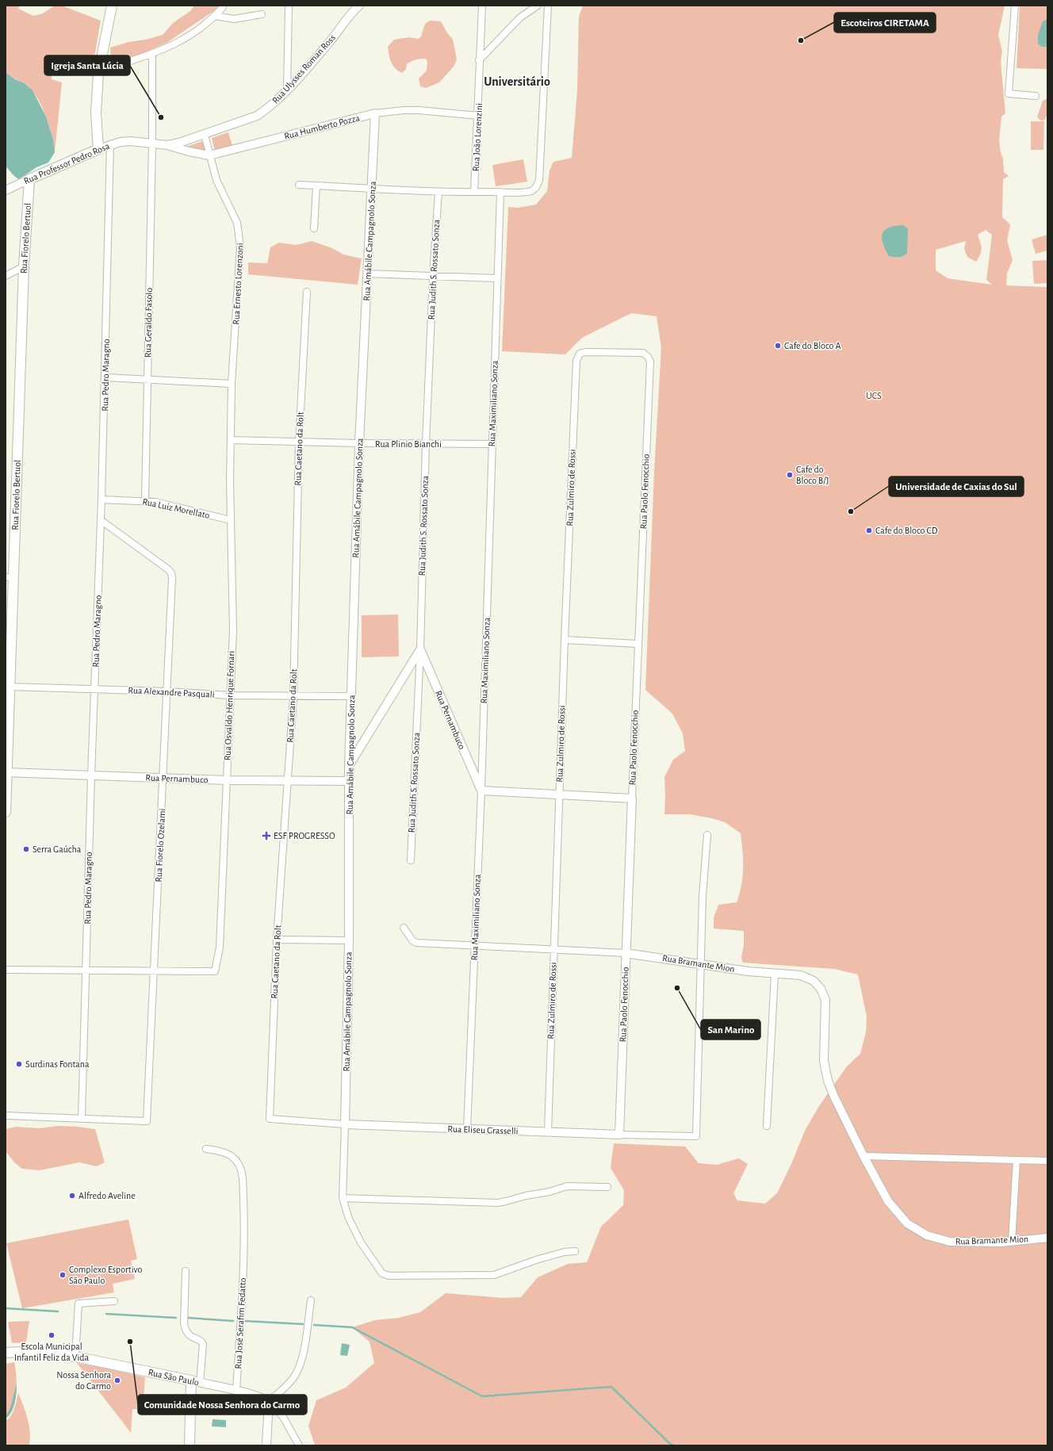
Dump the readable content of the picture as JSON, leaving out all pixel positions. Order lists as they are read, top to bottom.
{
  "streets": {
    "main road": ["Rua Professor Pedro Rosa", "Rua Fiorelo Bertuol", "Rua São Paulo"],
    "street": [
      "Rua Ulysses Roman Ross",
      "Rua Humberto Pozza",
      "Rua João Lorenzini",
      "Rua Amábile Campagnolo Sonza",
      "Rua Judith S. Rossato Sonza",
      "Rua Ernesto Lorenzoni",
      "Rua Geraldo Fasolo",
      "Rua Pedro Maragno",
      "Rua Maximiliano Sonza",
      "Rua Plinio Bianchi",
      "Rua Caetano da Rolt",
      "Rua Zulmiro de Rossi",
      "Rua Paolo Fenocchio",
      "Rua Luiz Morellato",
      "Rua Alexandre Pasquali",
      "Rua Osvaldo Henrique Fornari",
      "Rua Pernambuco",
      "Rua Fiorelo Ozelami",
      "Rua Bramante Mion",
      "Rua Eliseu Grasselli",
      "Rua José Serafim Fedatto"
    ]
  },
  "crossings": [
    ["Rua Ulysses Roman Ross", "Rua Humberto Pozza"],
    ["Rua Ulysses Roman Ross", "Rua Professor Pedro Rosa"],
    ["Rua Ulysses Roman Ross", "Rua Ernesto Lorenzoni"],
    ["Rua Humberto Pozza", "Rua João Lorenzini"],
    ["Rua Humberto Pozza", "Rua Professor Pedro Rosa"],
    ["Rua Humberto Pozza", "Rua Amábile Campagnolo Sonza"],
    ["Rua Humberto Pozza", "Rua Ernesto Lorenzoni"],
    ["Rua Professor Pedro Rosa", "Rua Fiorelo Bertuol"],
    ["Rua Professor Pedro Rosa", "Rua Geraldo Fasolo"],
    ["Rua Professor Pedro Rosa", "Rua Pedro Maragno"],
    ["Rua Fiorelo Bertuol", "Rua Alexandre Pasquali"],
    ["Rua Fiorelo Bertuol", "Rua Pernambuco"],
    ["Rua Amábile Campagnolo Sonza", "Rua Plinio Bianchi"],
    ["Rua Amábile Campagnolo Sonza", "Rua Alexandre Pasquali"],
    ["Rua Amábile Campagnolo Sonza", "Rua Pernambuco"],
    ["Rua Amábile Campagnolo Sonza", "Rua Eliseu Grasselli"],
    ["Rua Judith S. Rossato Sonza", "Rua Plinio Bianchi"],
    ["Rua Judith S. Rossato Sonza", "Rua Pernambuco"],
    ["Rua Ernesto Lorenzoni", "Rua Plinio Bianchi"],
    ["Rua Ernesto Lorenzoni", "Rua Osvaldo Henrique Fornari"],
    ["Rua Geraldo Fasolo", "Rua Luiz Morellato"],
    ["Rua Pedro Maragno", "Rua Luiz Morellato"],
    ["Rua Pedro Maragno", "Rua Alexandre Pasquali"],
    ["Rua Pedro Maragno", "Rua Pernambuco"],
    ["Rua Pedro Maragno", "Rua Fiorelo Ozelami"],
    ["Rua Maximiliano Sonza", "Rua Plinio Bianchi"],
    ["Rua Maximiliano Sonza", "Rua Pernambuco"],
    ["Rua Maximiliano Sonza", "Rua Bramante Mion"],
    ["Rua Maximiliano Sonza", "Rua Eliseu Grasselli"],
    ["Rua Plinio Bianchi", "Rua Caetano da Rolt"],
    ["Rua Plinio Bianchi", "Rua Osvaldo Henrique Fornari"],
    ["Rua Caetano da Rolt", "Rua Alexandre Pasquali"],
    ["Rua Caetano da Rolt", "Rua Pernambuco"],
    ["Rua Caetano da Rolt", "Rua Eliseu Grasselli"],
    ["Rua Zulmiro de Rossi", "Rua Paolo Fenocchio"],
    ["Rua Zulmiro de Rossi", "Rua Bramante Mion"],
    ["Rua Zulmiro de Rossi", "Rua Eliseu Grasselli"],
    ["Rua Paolo Fenocchio", "Rua Bramante Mion"],
    ["Rua Paolo Fenocchio", "Rua Eliseu Grasselli"],
    ["Rua Luiz Morellato", "Rua Osvaldo Henrique Fornari"],
    ["Rua Alexandre Pasquali", "Rua Osvaldo Henrique Fornari"],
    ["Rua Alexandre Pasquali", "Rua Fiorelo Ozelami"],
    ["Rua Osvaldo Henrique Fornari", "Rua Pernambuco"],
    ["Rua Osvaldo Henrique Fornari", "Rua Fiorelo Ozelami"],
    ["Rua Pernambuco", "Rua Fiorelo Ozelami"],
    ["Rua Bramante Mion", "Rua Eliseu Grasselli"],
    ["Rua José Serafim Fedatto", "Rua São Paulo"]
  ],
  "districts": ["Universitário"],
  "parks": ["UCS"],
  "places": {
    "other": [
      "Escoteiros CIRETAMA",
      "Igreja Santa Lúcia",
      "Cafe do Bloco A",
      "Cafe do Bloco B/J",
      "Universidade de Caxias do Sul",
      "Cafe do Bloco CD",
      "Serra Gaúcha",
      "San Marino",
      "Surdinas Fontana",
      "Alfredo Aveline",
      "Complexo Esportivo São Paulo",
      "Escola Municipal Infantil Feliz da Vida",
      "Comunidade Nossa Senhora do Carmo",
      "Nossa Senhora do Carmo"
    ],
    "health": ["ESF PROGRESSO"]
  }
}
